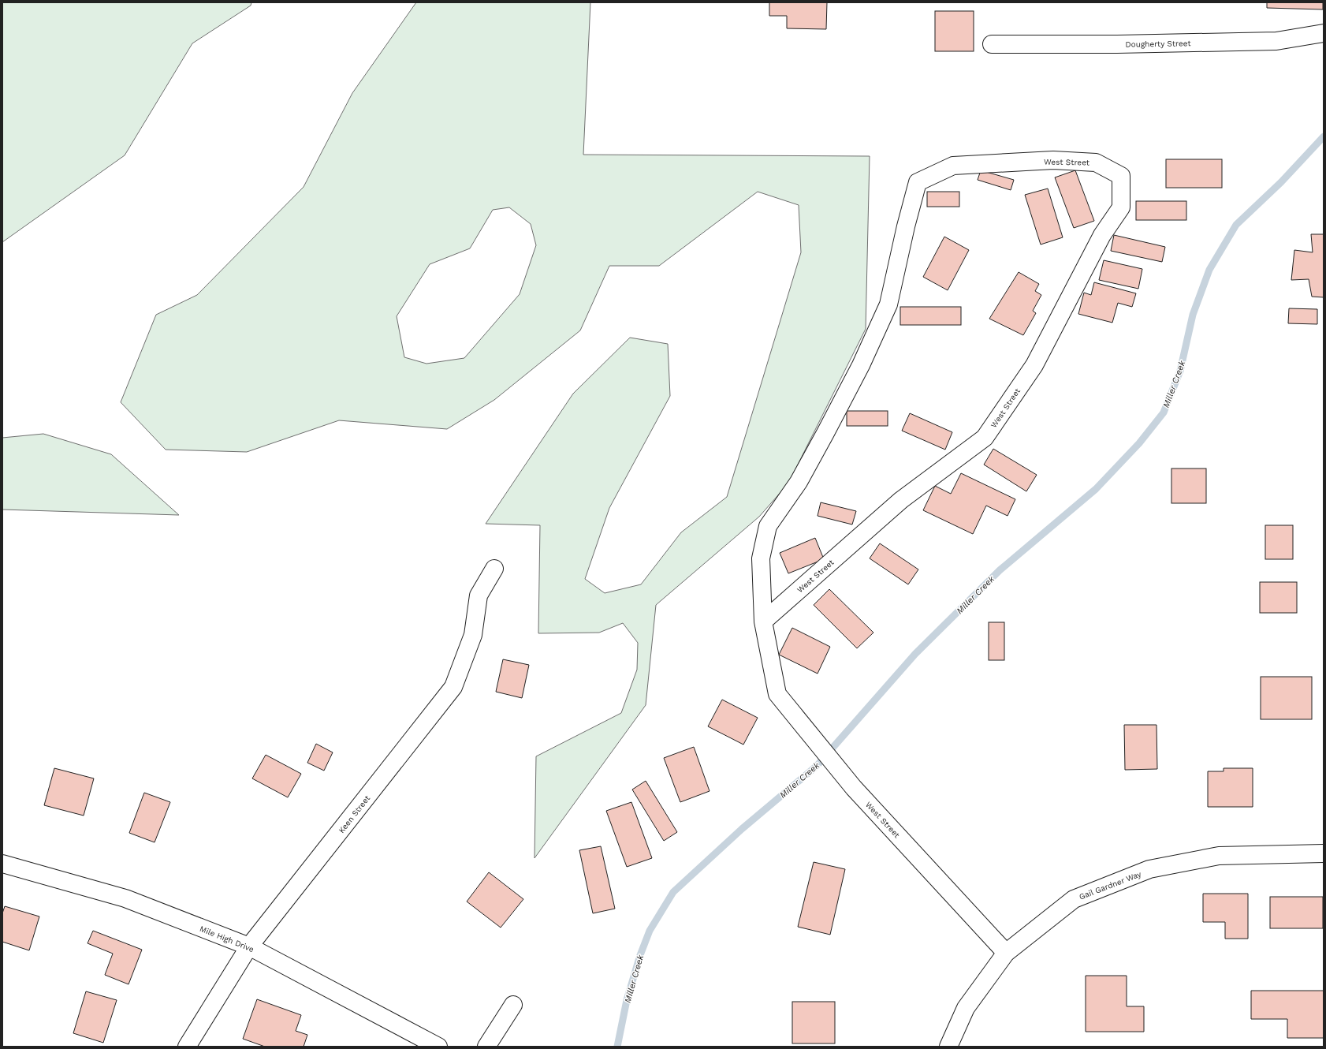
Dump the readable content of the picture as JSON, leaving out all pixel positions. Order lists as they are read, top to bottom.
{
  "streets": {
    "street": [
      "Dougherty Street",
      "West Street",
      "Keen Street",
      "Gail Gardner Way",
      "Mile High Drive"
    ]
  },
  "crossings": [
    ["West Street", "Gail Gardner Way"],
    ["Keen Street", "Mile High Drive"]
  ],
  "water": ["Miller Creek"]
}
